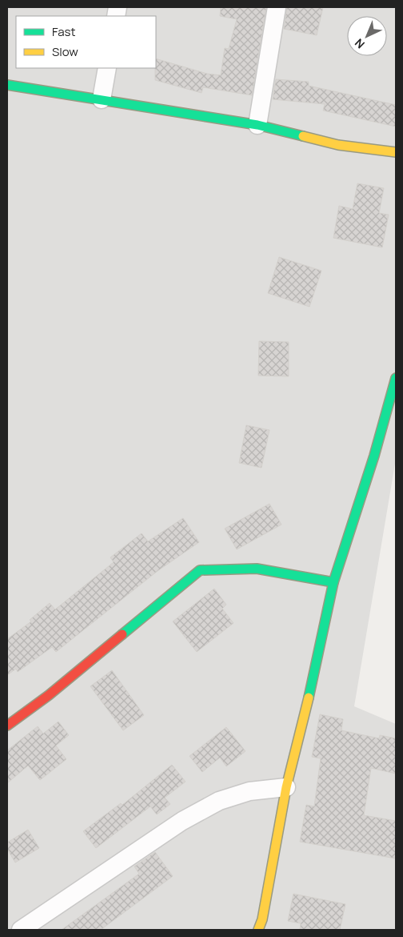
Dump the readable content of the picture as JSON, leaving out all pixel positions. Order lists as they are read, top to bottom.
{
  "legend": ["Fast", "Slow"],
  "north": "bottom left"
}
